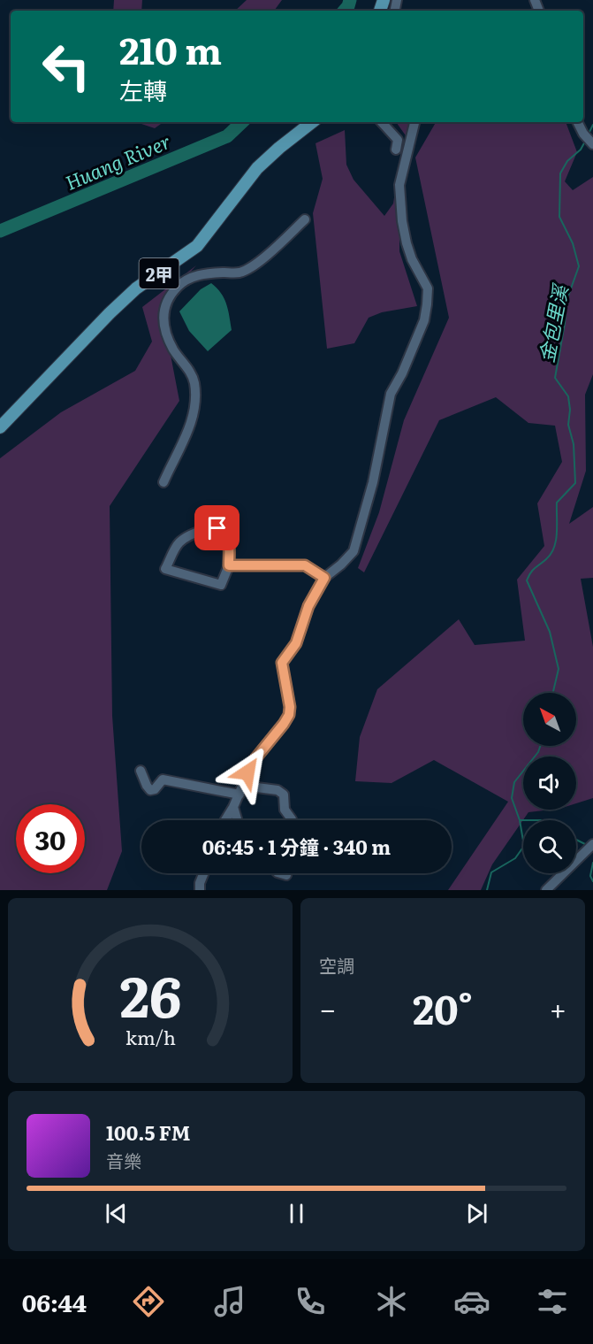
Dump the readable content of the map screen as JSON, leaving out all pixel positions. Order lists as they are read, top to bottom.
{
  "streets": {
    "main road": ["2甲"]
  },
  "water": ["Huang River", "金包里溪"],
  "north": "top left",
  "page": {
    "turn": ["210 m", "左轉"],
    "limit": "30",
    "trip": "06:45 · 1 分鐘 · 340 m",
    "tile": "空調",
    "heat": ["−", "20°", "+"],
    "song": ["100.5 FM", "音樂"],
    "tabs": "06:44",
    "gauge": ["26", "km/h"]
  }
}
